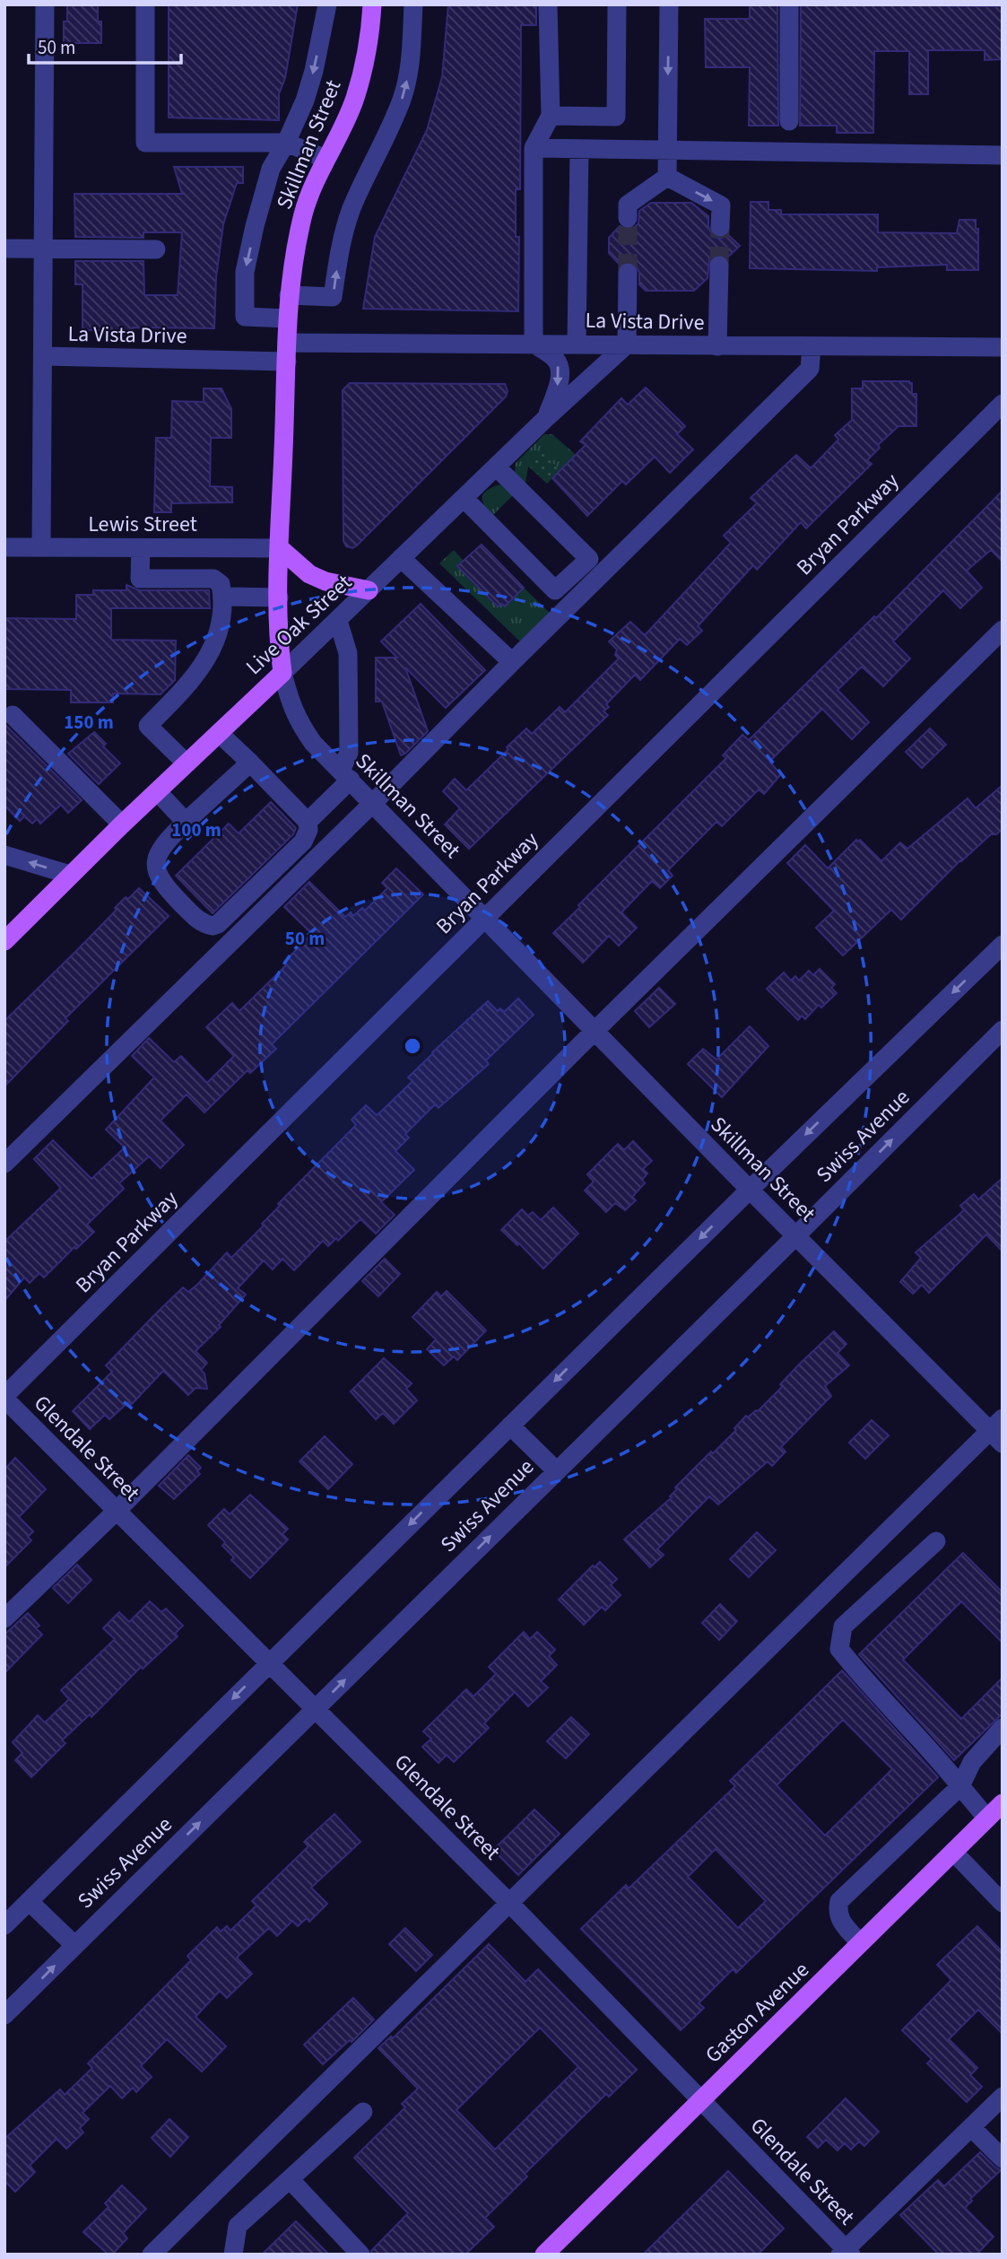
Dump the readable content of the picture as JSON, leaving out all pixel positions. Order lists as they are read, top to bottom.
{
  "streets": {
    "main road": ["Skillman Street", "Live Oak Street", "Gaston Avenue"],
    "street": [
      "La Vista Drive",
      "Lewis Street",
      "Bryan Parkway",
      "Swiss Avenue",
      "Glendale Street"
    ]
  },
  "crossings": [
    ["Skillman Street", "La Vista Drive"],
    ["Skillman Street", "Lewis Street"],
    ["Skillman Street", "Bryan Parkway"],
    ["Skillman Street", "Live Oak Street"],
    ["Skillman Street", "Swiss Avenue"],
    ["La Vista Drive", "Live Oak Street"],
    ["Bryan Parkway", "Glendale Street"],
    ["Swiss Avenue", "Glendale Street"],
    ["Glendale Street", "Gaston Avenue"]
  ],
  "scale_bar": "50 m",
  "rings": ["150 m", "100 m", "50 m"]
}
